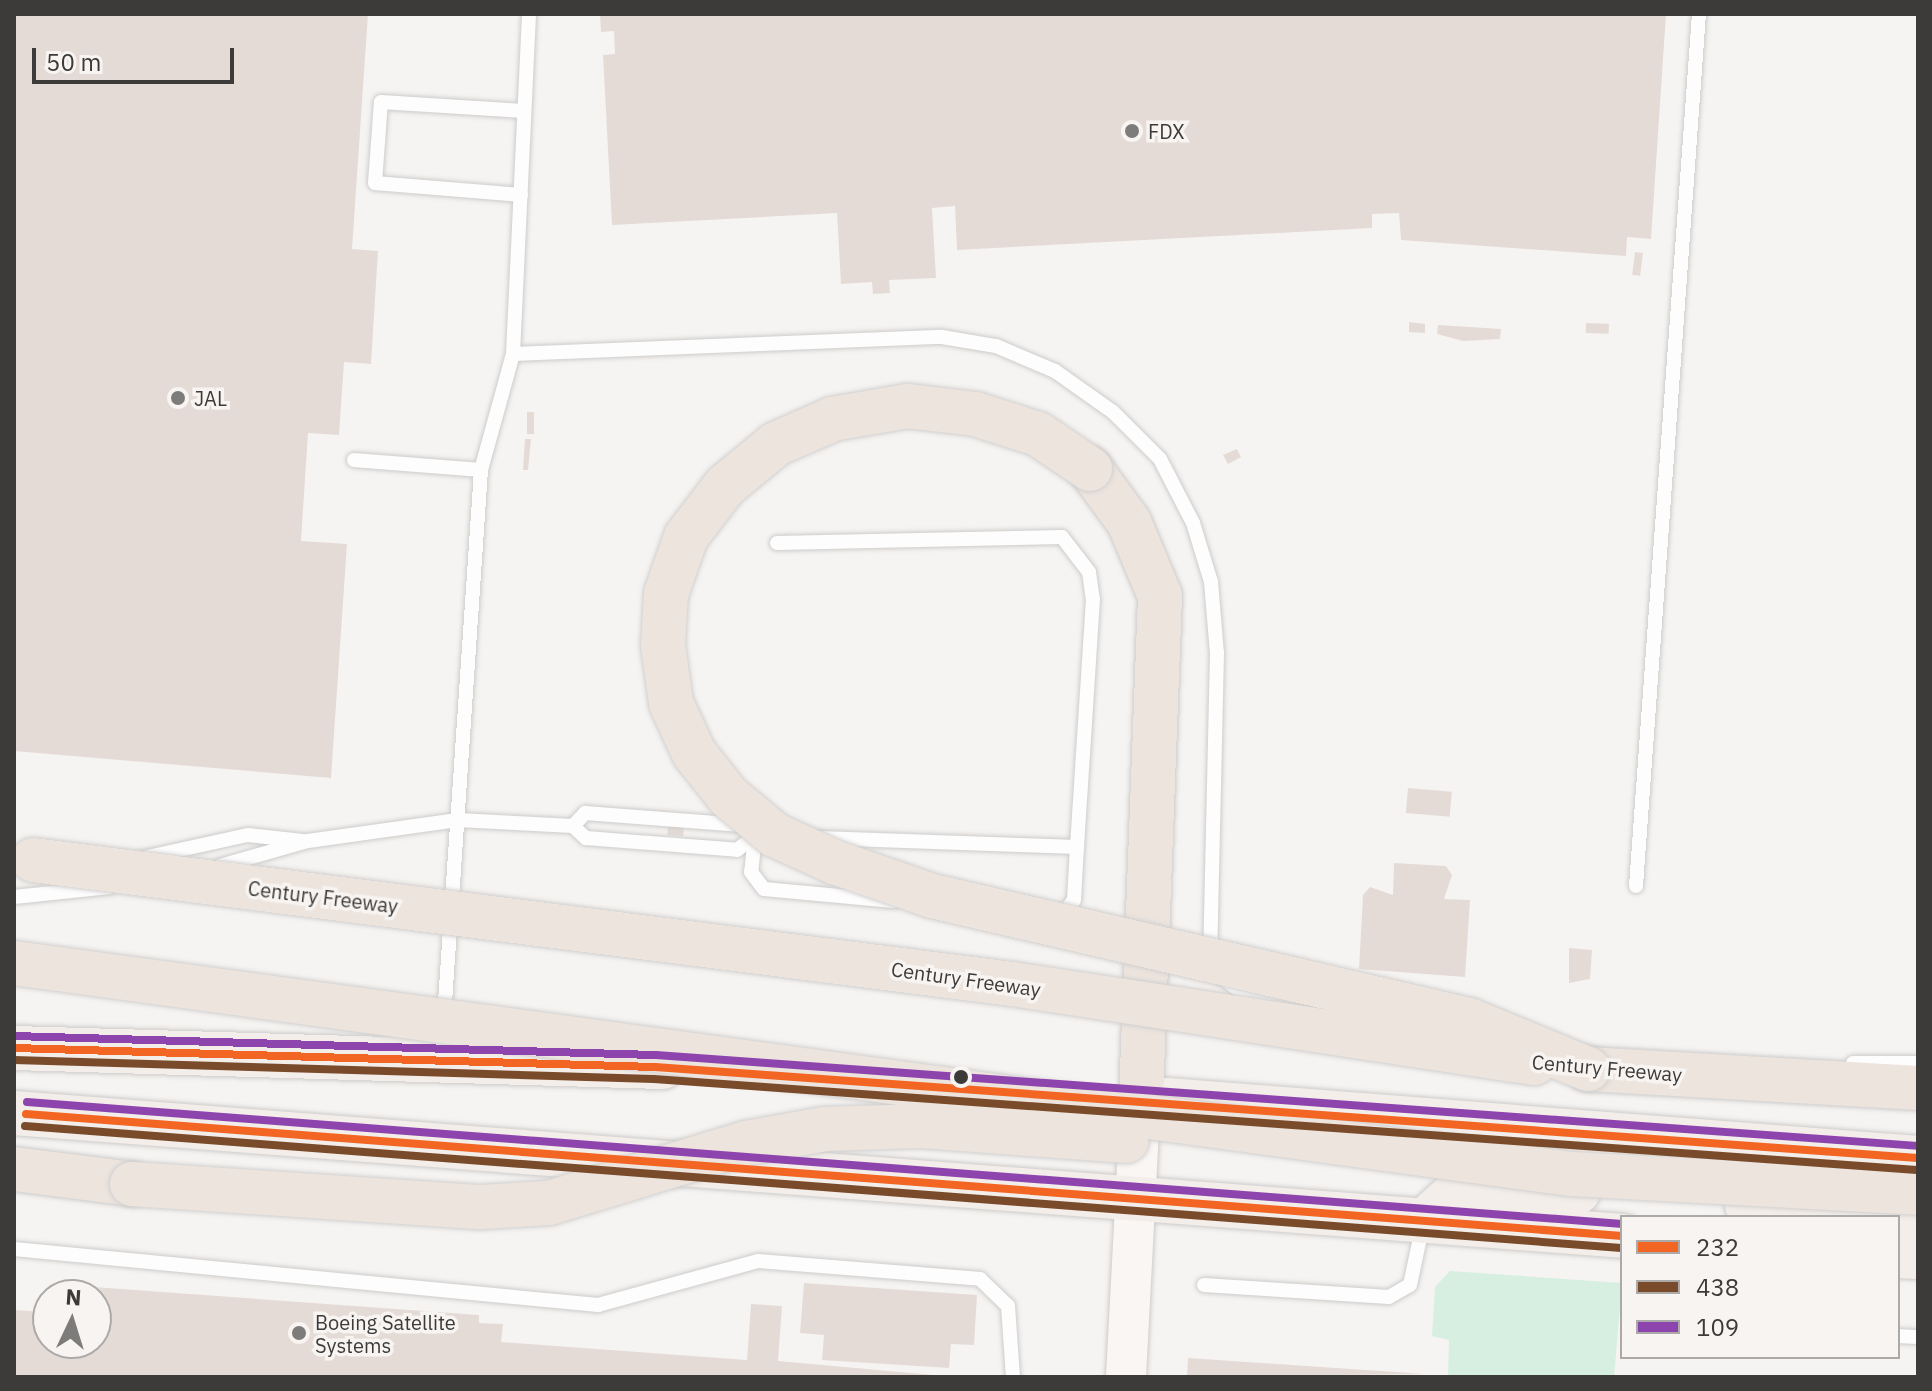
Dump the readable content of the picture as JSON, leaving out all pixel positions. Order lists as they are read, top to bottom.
{
  "streets": {
    "highway": ["Century Freeway"]
  },
  "places": ["FDX", "JAL", "Boeing Satellite Systems"],
  "lines": ["transit line 109", "transit line 232", "transit line 438"],
  "legend": ["232", "438", "109"],
  "scale_bar": "50 m",
  "north": "top"
}
